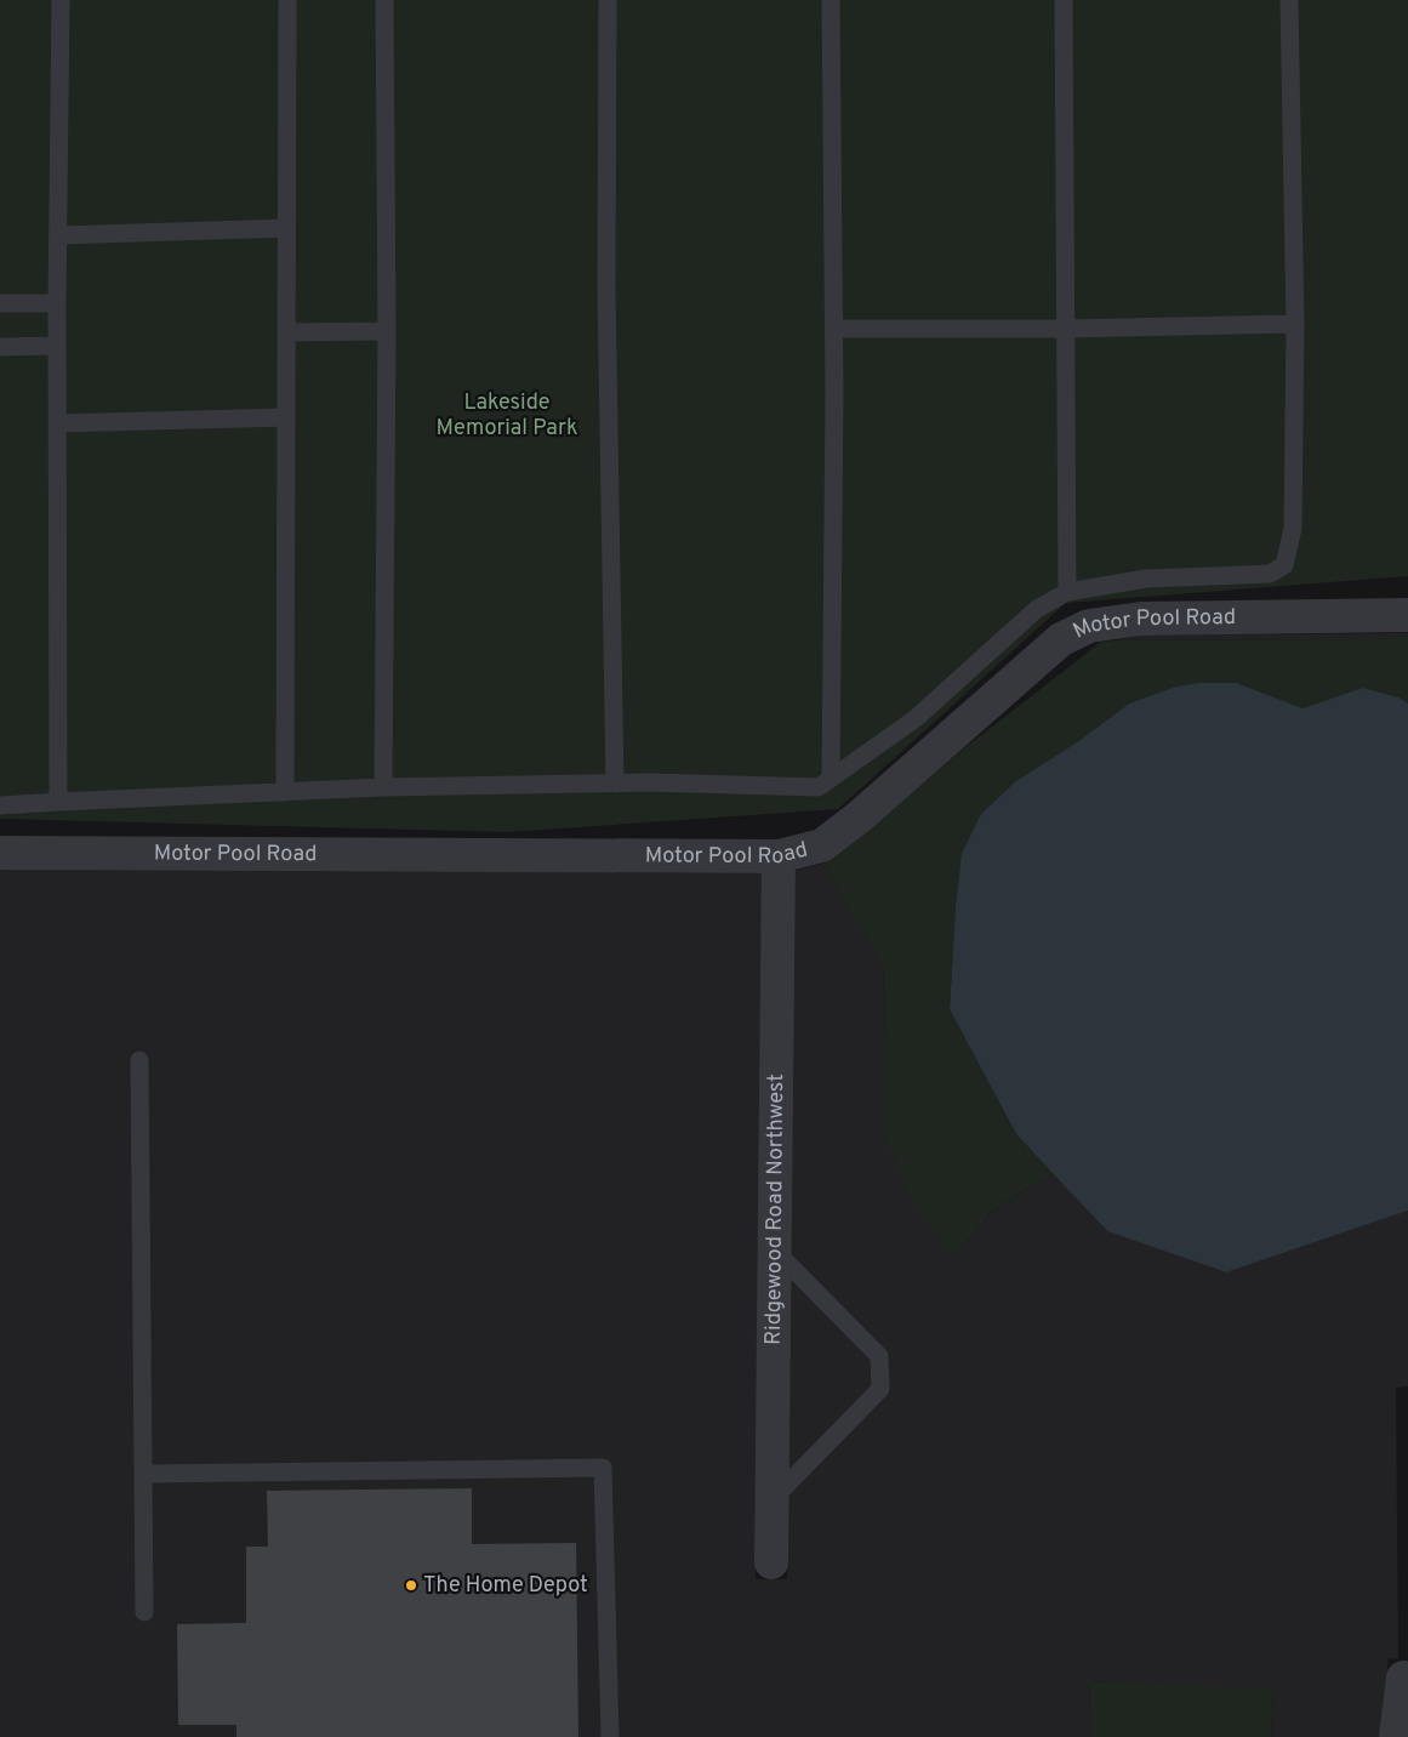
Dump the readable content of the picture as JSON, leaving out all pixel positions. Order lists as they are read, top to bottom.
{
  "streets": {
    "street": ["Motor Pool Road", "Ridgewood Road Northwest"]
  },
  "crossings": [
    ["Motor Pool Road", "Ridgewood Road Northwest"]
  ],
  "parks": ["Lakeside Memorial Park"],
  "places": ["The Home Depot"]
}
